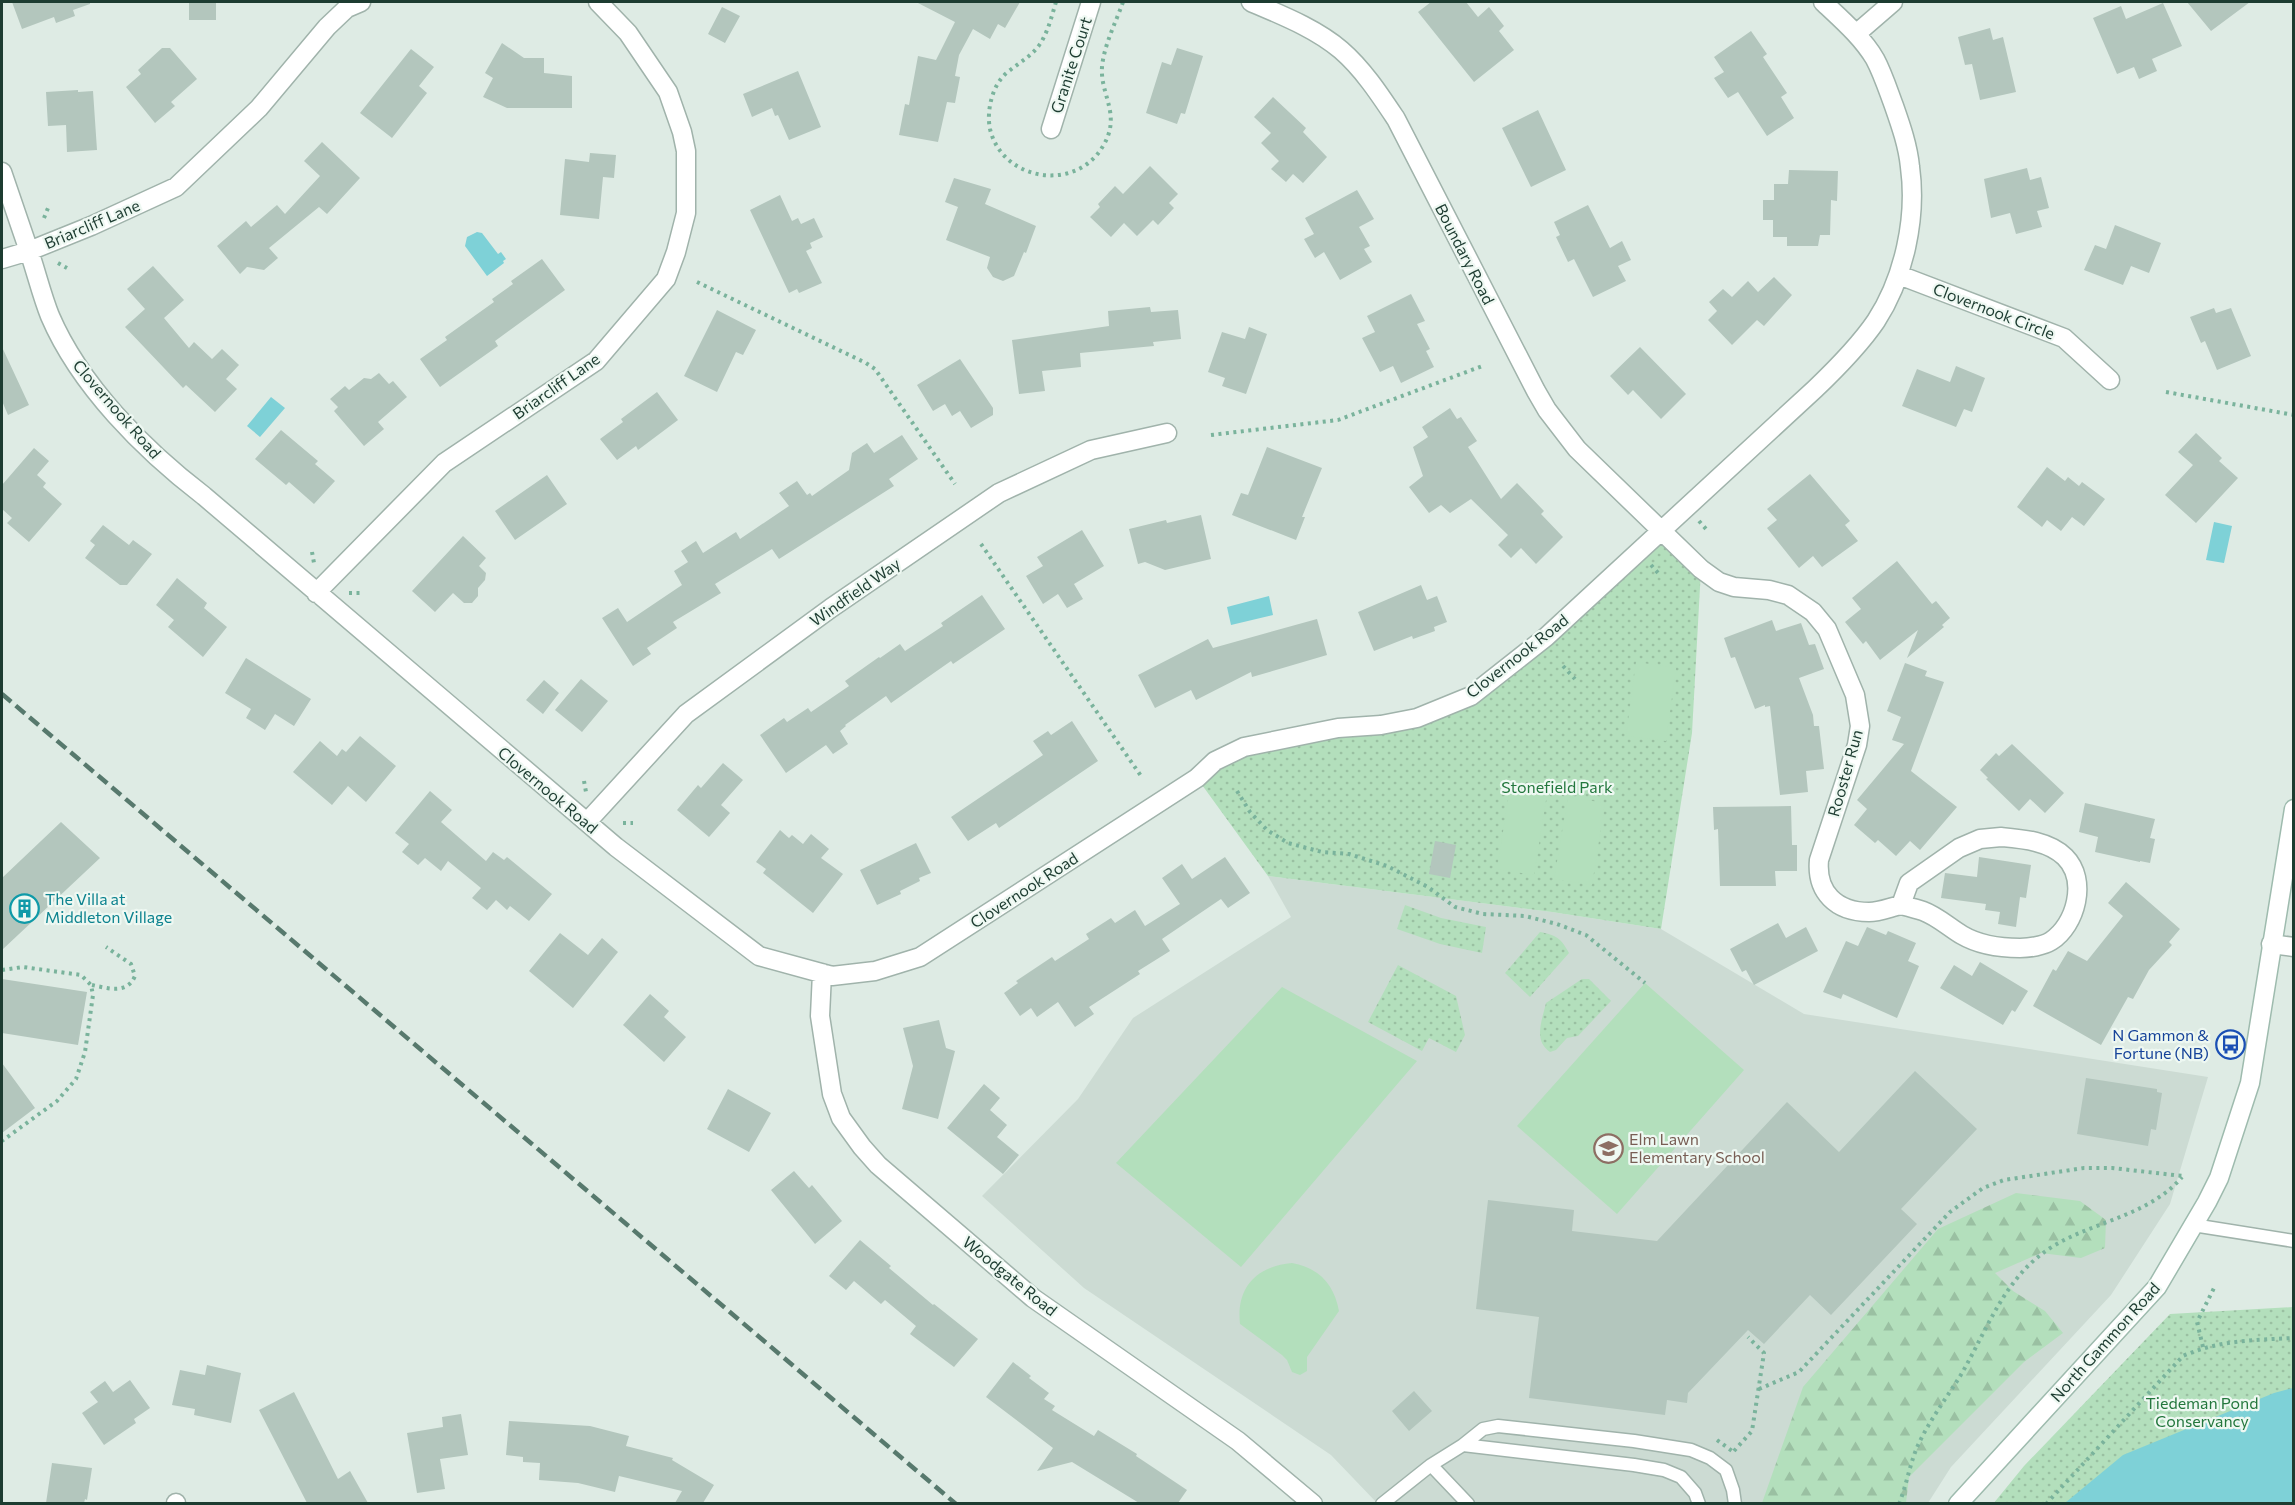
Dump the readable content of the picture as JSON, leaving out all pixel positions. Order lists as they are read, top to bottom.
{
  "streets": {
    "street": [
      "Granite Court",
      "Briarcliff Lane",
      "Boundary Road",
      "Clovernook Circle",
      "Clovernook Road",
      "Windfield Way",
      "Rooster Run",
      "Woodgate Road",
      "North Gammon Road"
    ]
  },
  "crossings": [
    ["Briarcliff Lane", "Clovernook Road"],
    ["Boundary Road", "Clovernook Road"],
    ["Boundary Road", "Rooster Run"],
    ["Clovernook Circle", "Clovernook Road"],
    ["Clovernook Road", "Windfield Way"],
    ["Clovernook Road", "Rooster Run"],
    ["Clovernook Road", "Woodgate Road"]
  ],
  "parks": ["Stonefield Park", "Tiedeman Pond Conservancy"],
  "places": {
    "building": ["The Villa at Middleton Village"],
    "bus stop": ["N Gammon & Fortune (NB)"],
    "school or university": ["Elm Lawn Elementary School"]
  }
}
